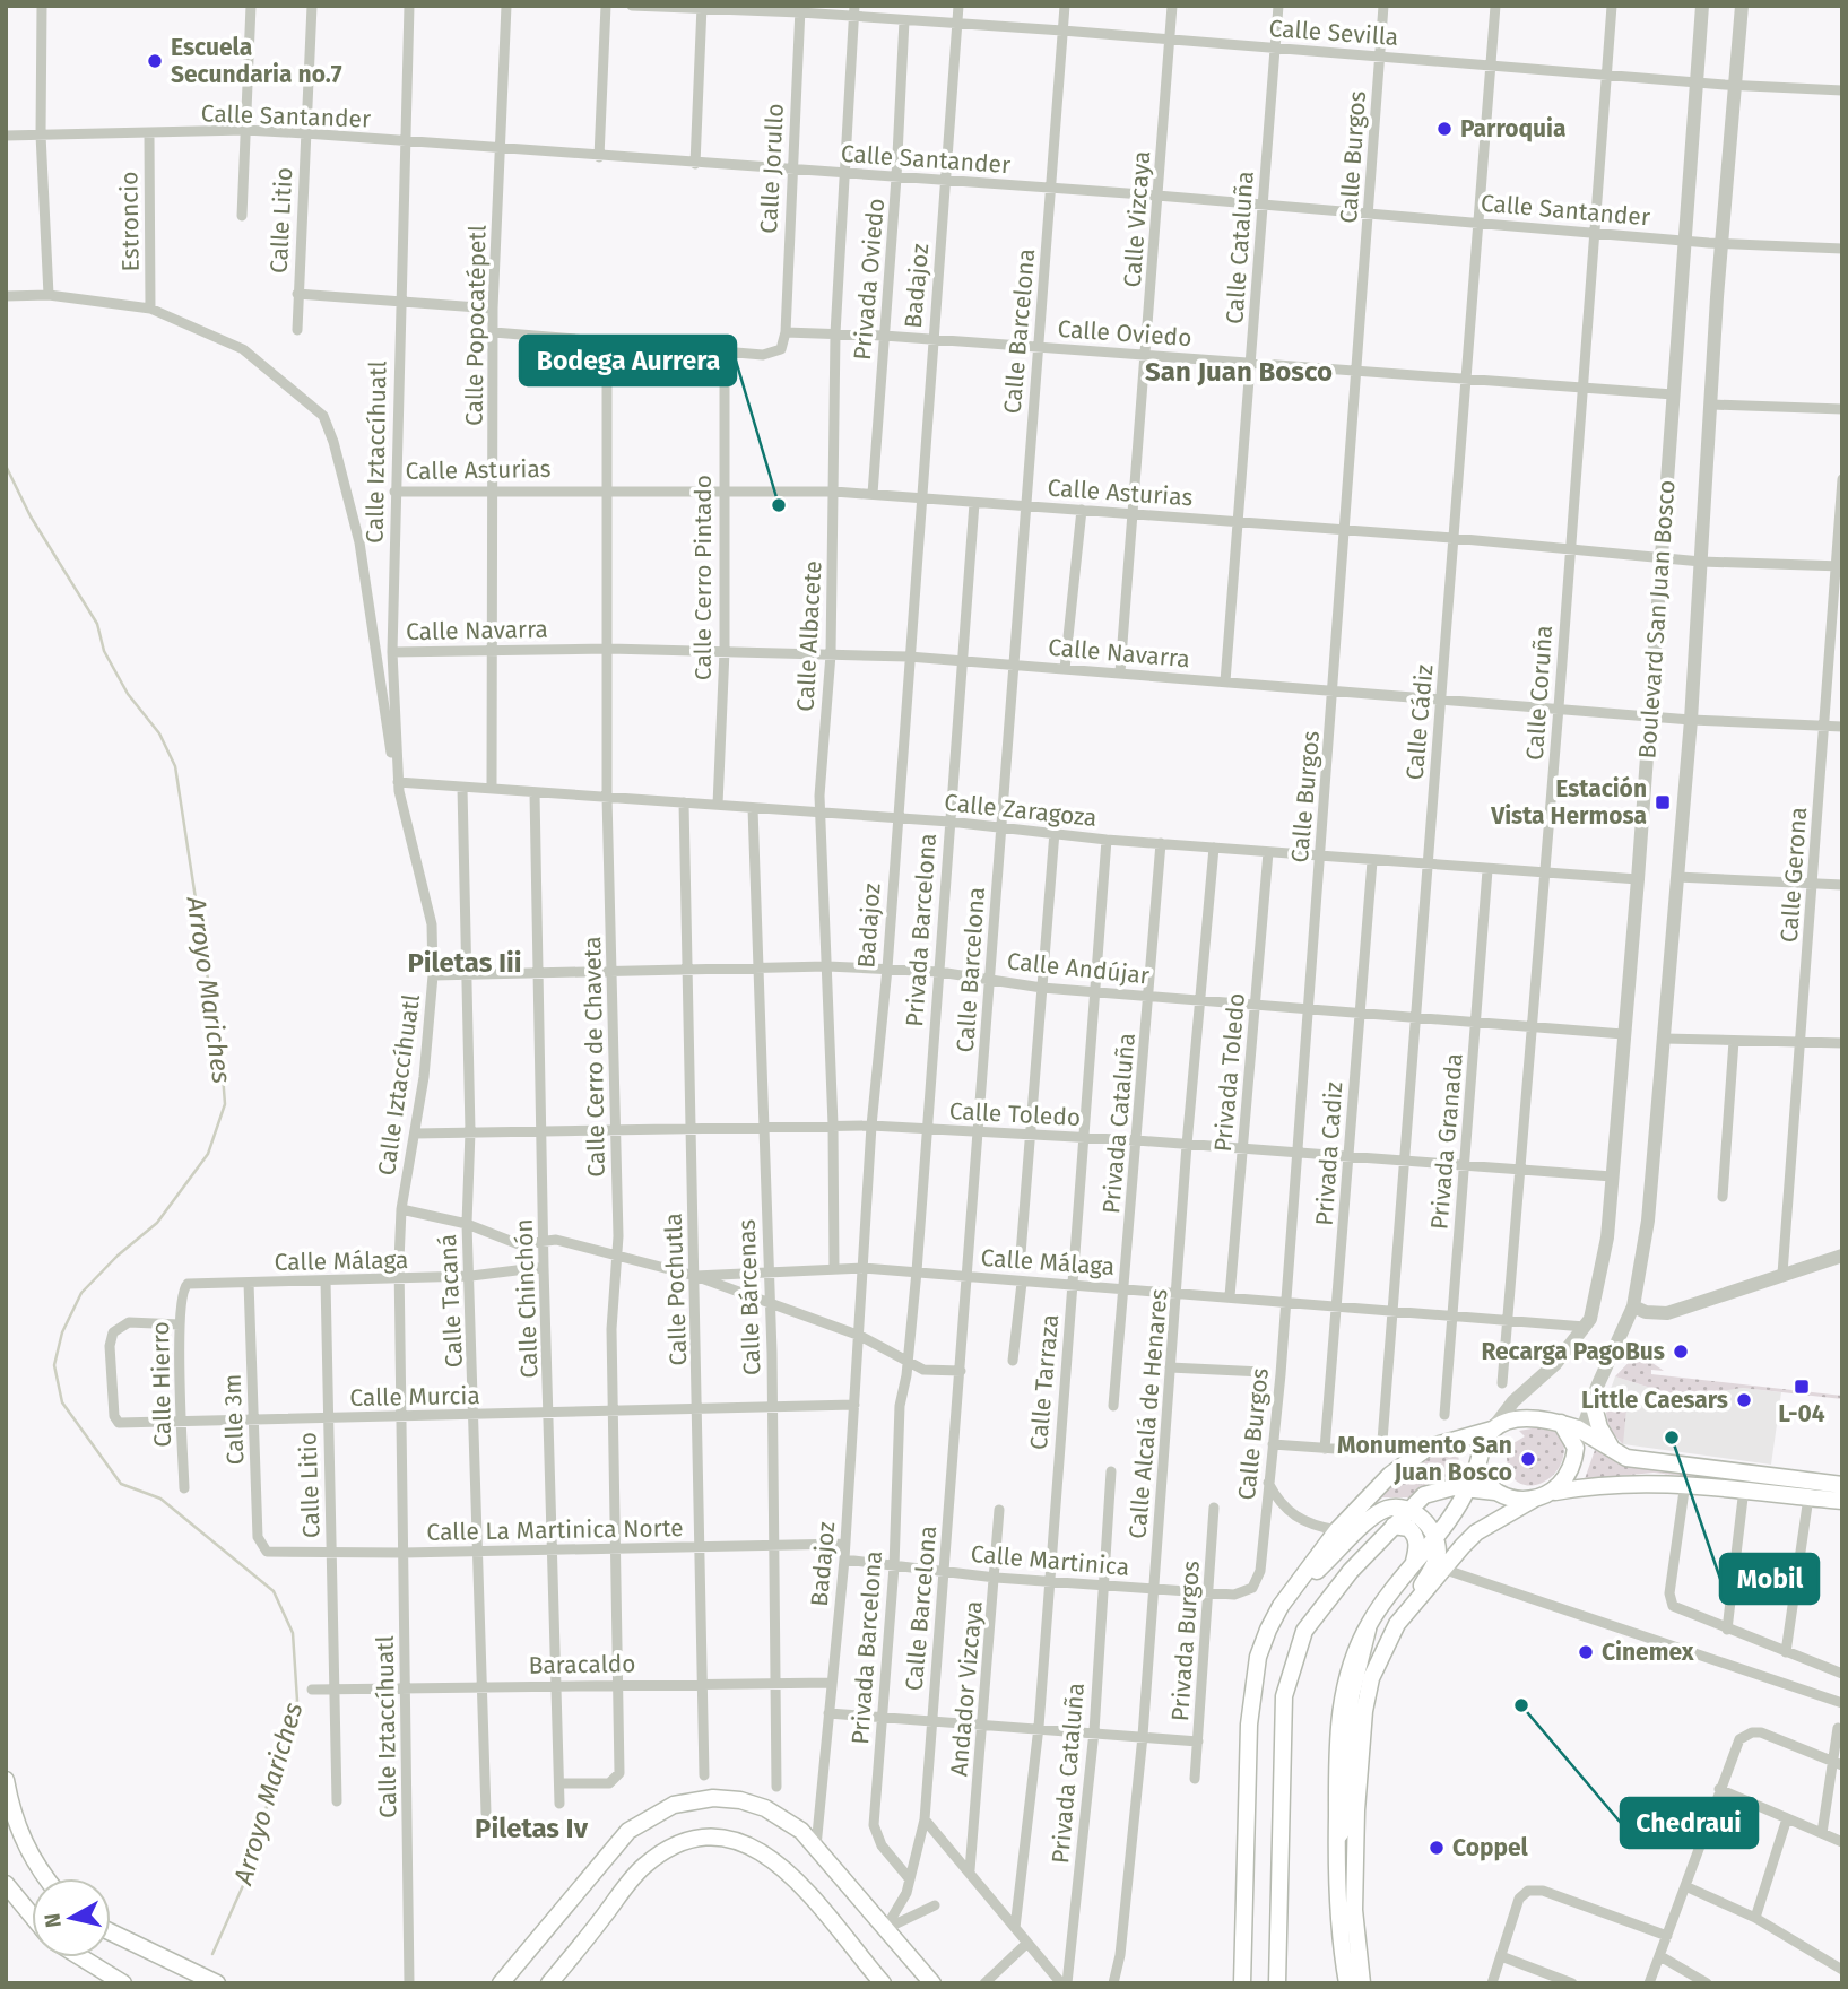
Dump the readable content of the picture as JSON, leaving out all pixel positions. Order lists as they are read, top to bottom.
{
  "streets": {
    "street": [
      "Calle Sevilla",
      "Calle Santander",
      "Calle Burgos",
      "Calle Jorullo",
      "Calle Vizcaya",
      "Calle Litio",
      "Estroncio",
      "Calle Cataluña",
      "Privada Oviedo",
      "Badajoz",
      "Calle Popocatépetl",
      "Calle Barcelona",
      "Calle Oviedo",
      "Calle Iztaccíhuatl",
      "Calle Asturias",
      "Calle Cerro Pintado",
      "Boulevard San Juan Bosco",
      "Calle Navarra",
      "Calle Albacete",
      "Calle Coruña",
      "Calle Cádiz",
      "Calle Zaragoza",
      "Calle Gerona",
      "Privada Barcelona",
      "Calle Andújar",
      "Calle Cerro de Chaveta",
      "Privada Toledo",
      "Calle Toledo",
      "Privada Cataluña",
      "Privada Granada",
      "Privada Cadiz",
      "Calle Málaga",
      "Calle Pochutla",
      "Calle Bárcenas",
      "Calle Chinchón",
      "Calle Tacaná",
      "Calle Tarraza",
      "Calle Hierro",
      "Calle Murcia",
      "Calle Alcalá de Henares",
      "Calle 3m",
      "Calle La Martinica Norte",
      "Calle Martinica",
      "Privada Burgos",
      "Baracaldo",
      "Andador Vizcaya"
    ]
  },
  "crossings": [
    ["Calle Sevilla", "Calle Burgos"],
    ["Calle Sevilla", "Calle Jorullo"],
    ["Calle Sevilla", "Calle Vizcaya"],
    ["Calle Sevilla", "Calle Cataluña"],
    ["Calle Sevilla", "Privada Oviedo"],
    ["Calle Sevilla", "Badajoz"],
    ["Calle Sevilla", "Calle Barcelona"],
    ["Calle Sevilla", "Boulevard San Juan Bosco"],
    ["Calle Sevilla", "Calle Albacete"],
    ["Calle Sevilla", "Calle Coruña"],
    ["Calle Sevilla", "Calle Cádiz"],
    ["Calle Santander", "Calle Burgos"],
    ["Calle Santander", "Calle Jorullo"],
    ["Calle Santander", "Calle Vizcaya"],
    ["Calle Santander", "Calle Litio"],
    ["Calle Santander", "Estroncio"],
    ["Calle Santander", "Calle Cataluña"],
    ["Calle Santander", "Privada Oviedo"],
    ["Calle Santander", "Badajoz"],
    ["Calle Santander", "Calle Popocatépetl"],
    ["Calle Santander", "Calle Barcelona"],
    ["Calle Santander", "Calle Iztaccíhuatl"],
    ["Calle Santander", "Boulevard San Juan Bosco"],
    ["Calle Santander", "Calle Albacete"],
    ["Calle Santander", "Calle Coruña"],
    ["Calle Santander", "Calle Cádiz"],
    ["Calle Burgos", "Calle Oviedo"],
    ["Calle Burgos", "Calle Asturias"],
    ["Calle Burgos", "Calle Navarra"],
    ["Calle Burgos", "Calle Zaragoza"],
    ["Calle Burgos", "Calle Andújar"],
    ["Calle Burgos", "Calle Toledo"],
    ["Calle Burgos", "Calle Málaga"],
    ["Calle Burgos", "Calle Martinica"],
    ["Calle Jorullo", "Calle Oviedo"],
    ["Calle Vizcaya", "Calle Oviedo"],
    ["Calle Vizcaya", "Calle Asturias"],
    ["Calle Vizcaya", "Calle Navarra"],
    ["Calle Litio", "Calle Málaga"],
    ["Calle Litio", "Calle Murcia"],
    ["Calle Litio", "Calle La Martinica Norte"],
    ["Calle Litio", "Baracaldo"],
    ["Calle Cataluña", "Calle Oviedo"],
    ["Calle Cataluña", "Calle Asturias"],
    ["Calle Cataluña", "Calle Navarra"],
    ["Privada Oviedo", "Calle Oviedo"],
    ["Privada Oviedo", "Calle Asturias"],
    ["Badajoz", "Calle Oviedo"],
    ["Badajoz", "Calle Asturias"],
    ["Badajoz", "Calle Navarra"],
    ["Badajoz", "Calle Zaragoza"],
    ["Badajoz", "Calle Andújar"],
    ["Badajoz", "Calle Toledo"],
    ["Badajoz", "Calle Málaga"],
    ["Badajoz", "Calle Murcia"],
    ["Badajoz", "Calle La Martinica Norte"],
    ["Badajoz", "Calle Martinica"],
    ["Badajoz", "Baracaldo"],
    ["Calle Popocatépetl", "Calle Asturias"],
    ["Calle Popocatépetl", "Calle Navarra"],
    ["Calle Popocatépetl", "Calle Zaragoza"],
    ["Calle Barcelona", "Calle Oviedo"],
    ["Calle Barcelona", "Calle Asturias"],
    ["Calle Barcelona", "Calle Navarra"],
    ["Calle Barcelona", "Calle Zaragoza"],
    ["Calle Barcelona", "Privada Barcelona"],
    ["Calle Barcelona", "Calle Andújar"],
    ["Calle Barcelona", "Calle Toledo"],
    ["Calle Barcelona", "Calle Málaga"],
    ["Calle Barcelona", "Calle Martinica"],
    ["Calle Oviedo", "Boulevard San Juan Bosco"],
    ["Calle Oviedo", "Calle Albacete"],
    ["Calle Oviedo", "Calle Coruña"],
    ["Calle Oviedo", "Calle Cádiz"],
    ["Calle Iztaccíhuatl", "Calle Asturias"],
    ["Calle Iztaccíhuatl", "Calle Navarra"],
    ["Calle Iztaccíhuatl", "Calle Zaragoza"],
    ["Calle Iztaccíhuatl", "Calle Andújar"],
    ["Calle Iztaccíhuatl", "Calle Toledo"],
    ["Calle Iztaccíhuatl", "Calle Málaga"],
    ["Calle Iztaccíhuatl", "Calle Murcia"],
    ["Calle Iztaccíhuatl", "Calle La Martinica Norte"],
    ["Calle Iztaccíhuatl", "Baracaldo"],
    ["Calle Asturias", "Calle Cerro Pintado"],
    ["Calle Asturias", "Boulevard San Juan Bosco"],
    ["Calle Asturias", "Calle Albacete"],
    ["Calle Asturias", "Calle Coruña"],
    ["Calle Asturias", "Calle Cádiz"],
    ["Calle Asturias", "Calle Gerona"],
    ["Calle Asturias", "Privada Barcelona"],
    ["Calle Asturias", "Calle Cerro de Chaveta"],
    ["Calle Cerro Pintado", "Calle Navarra"],
    ["Calle Cerro Pintado", "Calle Zaragoza"],
    ["Boulevard San Juan Bosco", "Calle Navarra"],
    ["Boulevard San Juan Bosco", "Calle Zaragoza"],
    ["Boulevard San Juan Bosco", "Calle Andújar"],
    ["Boulevard San Juan Bosco", "Calle Toledo"],
    ["Boulevard San Juan Bosco", "Calle Málaga"],
    ["Calle Navarra", "Calle Albacete"],
    ["Calle Navarra", "Calle Coruña"],
    ["Calle Navarra", "Calle Cádiz"],
    ["Calle Navarra", "Calle Gerona"],
    ["Calle Navarra", "Privada Barcelona"],
    ["Calle Navarra", "Calle Cerro de Chaveta"],
    ["Calle Albacete", "Calle Zaragoza"],
    ["Calle Albacete", "Calle Andújar"],
    ["Calle Albacete", "Calle Toledo"],
    ["Calle Albacete", "Calle Málaga"],
    ["Calle Coruña", "Calle Zaragoza"],
    ["Calle Coruña", "Calle Andújar"],
    ["Calle Coruña", "Calle Toledo"],
    ["Calle Coruña", "Calle Málaga"],
    ["Calle Cádiz", "Calle Zaragoza"],
    ["Calle Cádiz", "Calle Andújar"],
    ["Calle Cádiz", "Calle Toledo"],
    ["Calle Cádiz", "Privada Cadiz"],
    ["Calle Cádiz", "Calle Málaga"],
    ["Calle Zaragoza", "Privada Barcelona"],
    ["Calle Zaragoza", "Calle Cerro de Chaveta"],
    ["Calle Zaragoza", "Privada Toledo"],
    ["Calle Zaragoza", "Privada Cataluña"],
    ["Calle Zaragoza", "Privada Granada"],
    ["Calle Zaragoza", "Privada Cadiz"],
    ["Calle Zaragoza", "Calle Pochutla"],
    ["Calle Zaragoza", "Calle Bárcenas"],
    ["Calle Zaragoza", "Calle Chinchón"],
    ["Calle Zaragoza", "Calle Tacaná"],
    ["Calle Zaragoza", "Calle Tarraza"],
    ["Calle Zaragoza", "Calle Alcalá de Henares"],
    ["Privada Barcelona", "Calle Andújar"],
    ["Privada Barcelona", "Calle Toledo"],
    ["Privada Barcelona", "Calle Málaga"],
    ["Privada Barcelona", "Calle Martinica"],
    ["Calle Andújar", "Calle Cerro de Chaveta"],
    ["Calle Andújar", "Privada Toledo"],
    ["Calle Andújar", "Privada Cataluña"],
    ["Calle Andújar", "Privada Granada"],
    ["Calle Andújar", "Privada Cadiz"],
    ["Calle Andújar", "Calle Pochutla"],
    ["Calle Andújar", "Calle Bárcenas"],
    ["Calle Andújar", "Calle Chinchón"],
    ["Calle Andújar", "Calle Tacaná"],
    ["Calle Andújar", "Calle Tarraza"],
    ["Calle Andújar", "Calle Alcalá de Henares"],
    ["Calle Cerro de Chaveta", "Calle Toledo"],
    ["Calle Cerro de Chaveta", "Calle Chinchón"],
    ["Calle Cerro de Chaveta", "Calle Murcia"],
    ["Calle Cerro de Chaveta", "Calle La Martinica Norte"],
    ["Calle Cerro de Chaveta", "Baracaldo"],
    ["Privada Toledo", "Calle Toledo"],
    ["Privada Toledo", "Calle Málaga"],
    ["Calle Toledo", "Privada Cataluña"],
    ["Calle Toledo", "Privada Granada"],
    ["Calle Toledo", "Privada Cadiz"],
    ["Calle Toledo", "Calle Pochutla"],
    ["Calle Toledo", "Calle Bárcenas"],
    ["Calle Toledo", "Calle Chinchón"],
    ["Calle Toledo", "Calle Tacaná"],
    ["Calle Toledo", "Calle Tarraza"],
    ["Calle Toledo", "Calle Alcalá de Henares"],
    ["Privada Cataluña", "Calle Málaga"],
    ["Privada Cataluña", "Calle Martinica"],
    ["Privada Granada", "Calle Málaga"],
    ["Privada Cadiz", "Calle Málaga"],
    ["Calle Málaga", "Calle Pochutla"],
    ["Calle Málaga", "Calle Bárcenas"],
    ["Calle Málaga", "Calle Chinchón"],
    ["Calle Málaga", "Calle Tacaná"],
    ["Calle Málaga", "Calle Tarraza"],
    ["Calle Málaga", "Calle Hierro"],
    ["Calle Málaga", "Calle Alcalá de Henares"],
    ["Calle Málaga", "Calle 3m"],
    ["Calle Pochutla", "Calle Murcia"],
    ["Calle Pochutla", "Calle La Martinica Norte"],
    ["Calle Pochutla", "Baracaldo"],
    ["Calle Bárcenas", "Calle Murcia"],
    ["Calle Bárcenas", "Calle La Martinica Norte"],
    ["Calle Bárcenas", "Baracaldo"],
    ["Calle Chinchón", "Calle Murcia"],
    ["Calle Chinchón", "Calle La Martinica Norte"],
    ["Calle Chinchón", "Baracaldo"],
    ["Calle Tacaná", "Calle Murcia"],
    ["Calle Tacaná", "Calle La Martinica Norte"],
    ["Calle Tacaná", "Baracaldo"],
    ["Calle Tarraza", "Calle Martinica"],
    ["Calle Hierro", "Calle Murcia"],
    ["Calle Murcia", "Calle 3m"],
    ["Calle Alcalá de Henares", "Calle Martinica"],
    ["Calle 3m", "Calle La Martinica Norte"],
    ["Calle Martinica", "Privada Burgos"],
    ["Calle Martinica", "Andador Vizcaya"]
  ],
  "districts": ["San Juan Bosco", "Piletas Iii", "Piletas Iv"],
  "water": ["Arroyo Mariches"],
  "places": {
    "other": [
      "Escuela Secundaria no.7",
      "Parroquia",
      "Bodega Aurrera",
      "Recarga PagoBus",
      "Little Caesars",
      "Mobil",
      "Monumento San Juan Bosco",
      "Cinemex",
      "Chedraui",
      "Coppel"
    ],
    "transit": ["Estación Vista Hermosa", "L-04"]
  },
  "north": "left"
}
